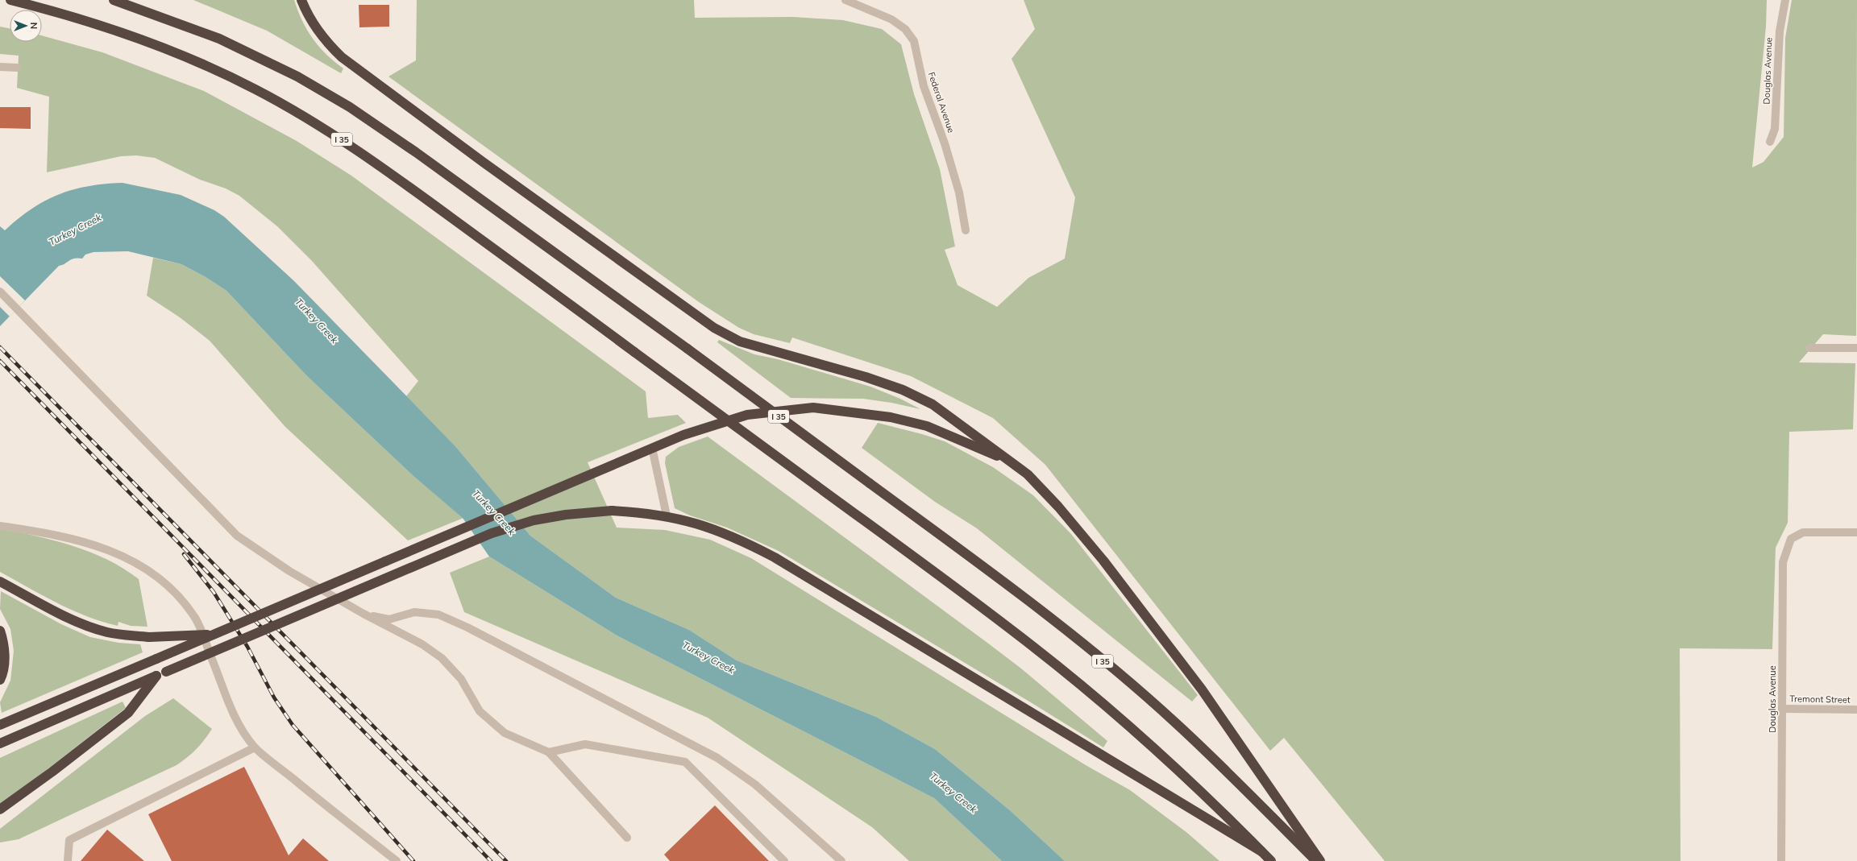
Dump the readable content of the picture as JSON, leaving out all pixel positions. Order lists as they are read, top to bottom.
{
  "streets": {
    "highway": ["I 35"],
    "street": ["Douglas Avenue", "Federal Avenue", "Tremont Street"]
  },
  "crossings": [
    ["Douglas Avenue", "Tremont Street"]
  ],
  "water": ["Turkey Creek"],
  "north": "right"
}
